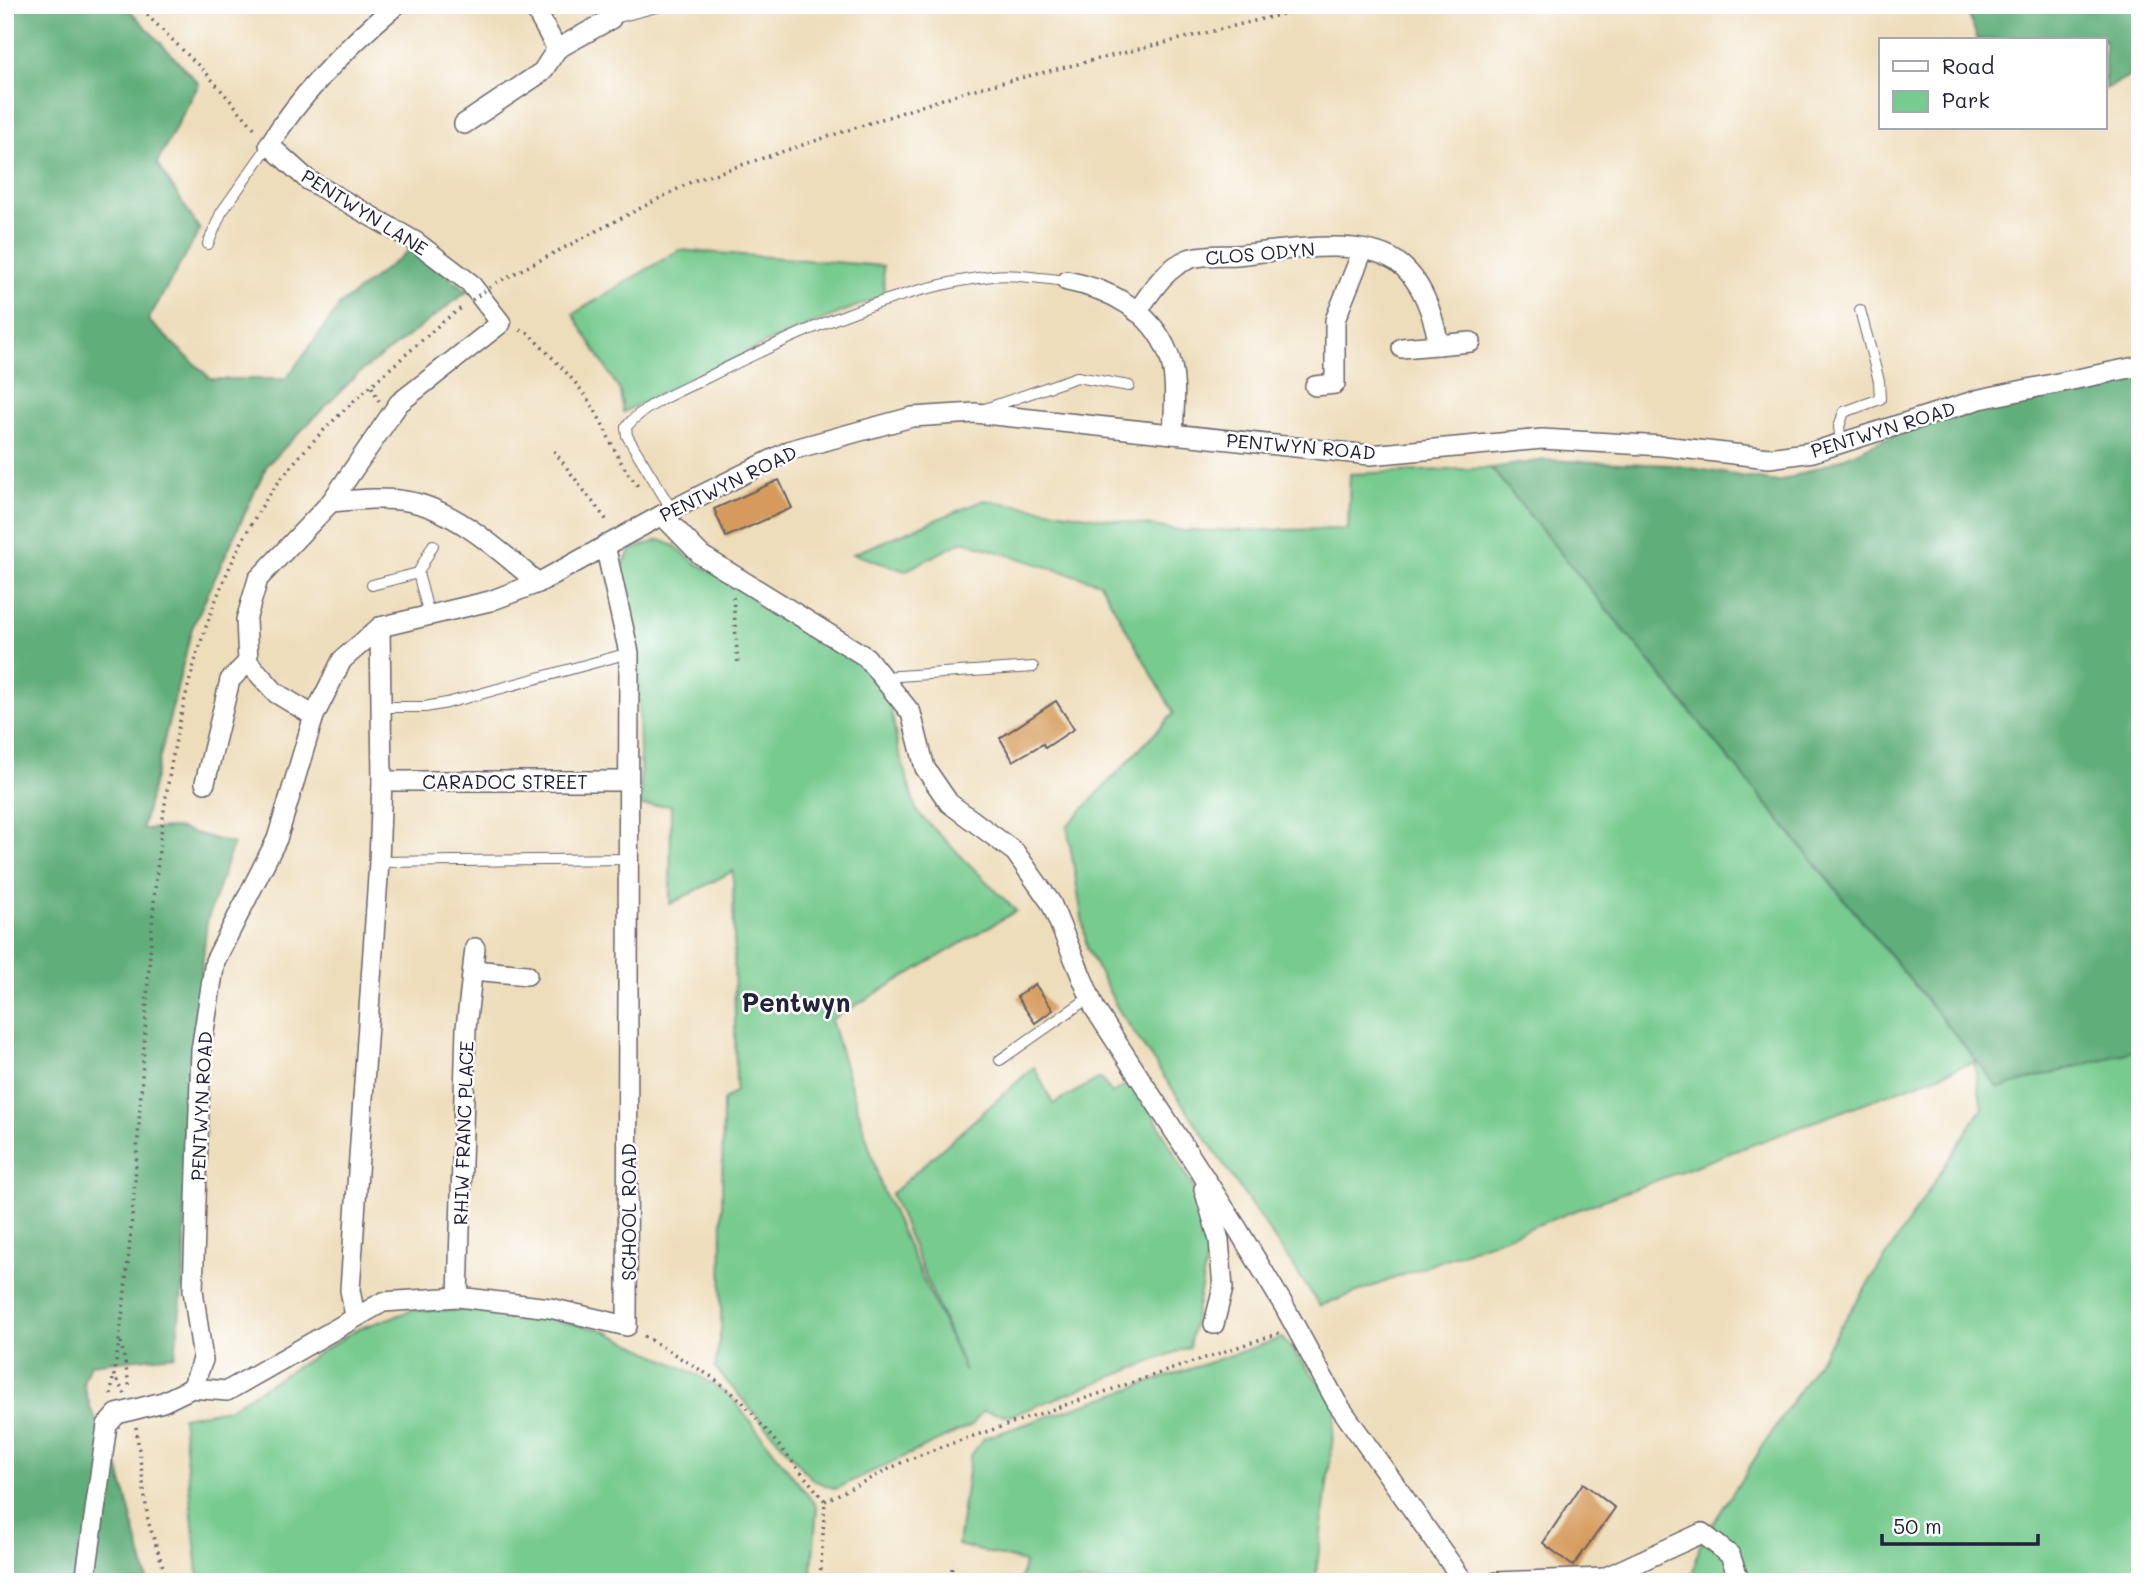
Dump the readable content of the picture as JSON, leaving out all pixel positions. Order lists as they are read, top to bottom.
{
  "streets": {
    "street": [
      "PENTWYN LANE",
      "CLOS ODYN",
      "PENTWYN ROAD",
      "CARADOC STREET",
      "RHIW FRANC PLACE",
      "SCHOOL ROAD"
    ]
  },
  "crossings": [
    ["PENTWYN ROAD", "SCHOOL ROAD"],
    ["CARADOC STREET", "SCHOOL ROAD"]
  ],
  "districts": ["Pentwyn"],
  "legend": ["Road", "Park"],
  "scale_bar": "50 m"
}
